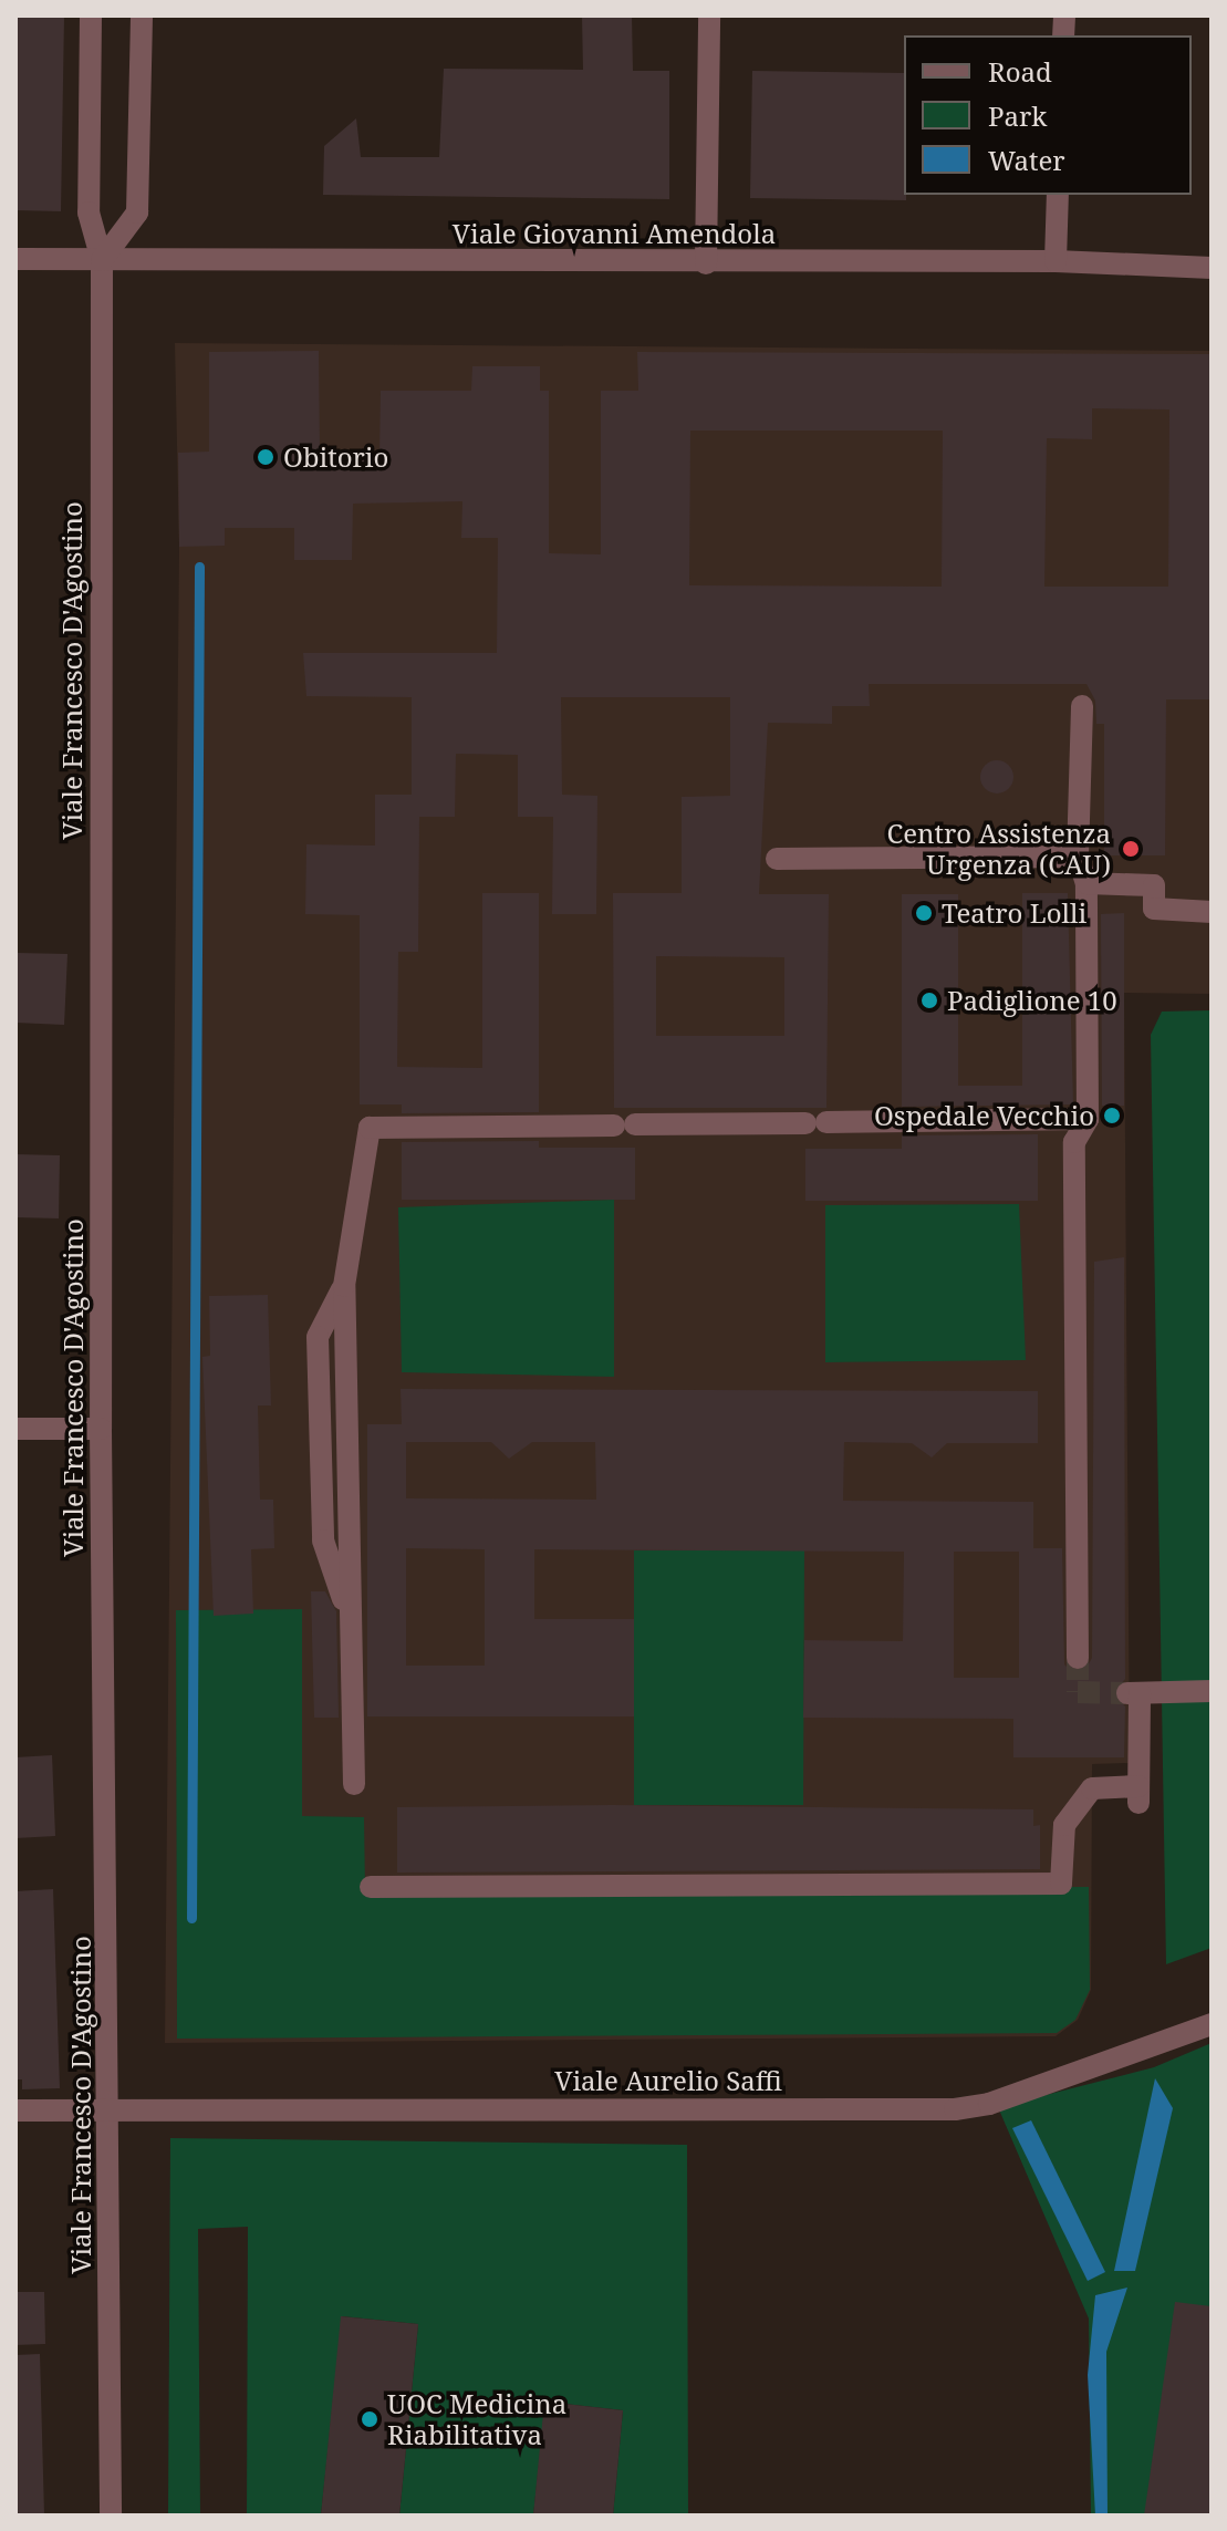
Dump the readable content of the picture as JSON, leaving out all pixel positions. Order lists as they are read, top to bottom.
{
  "streets": {
    "street": ["Viale Giovanni Amendola", "Viale Francesco D'Agostino", "Viale Aurelio Saffi"]
  },
  "crossings": [
    ["Viale Giovanni Amendola", "Viale Francesco D'Agostino"],
    ["Viale Francesco D'Agostino", "Viale Aurelio Saffi"]
  ],
  "places": [
    "Obitorio",
    "Centro Assistenza Urgenza (CAU)",
    "Teatro Lolli",
    "Padiglione 10",
    "Ospedale Vecchio",
    "UOC Medicina Riabilitativa"
  ],
  "legend": ["Road", "Park", "Water"]
}
